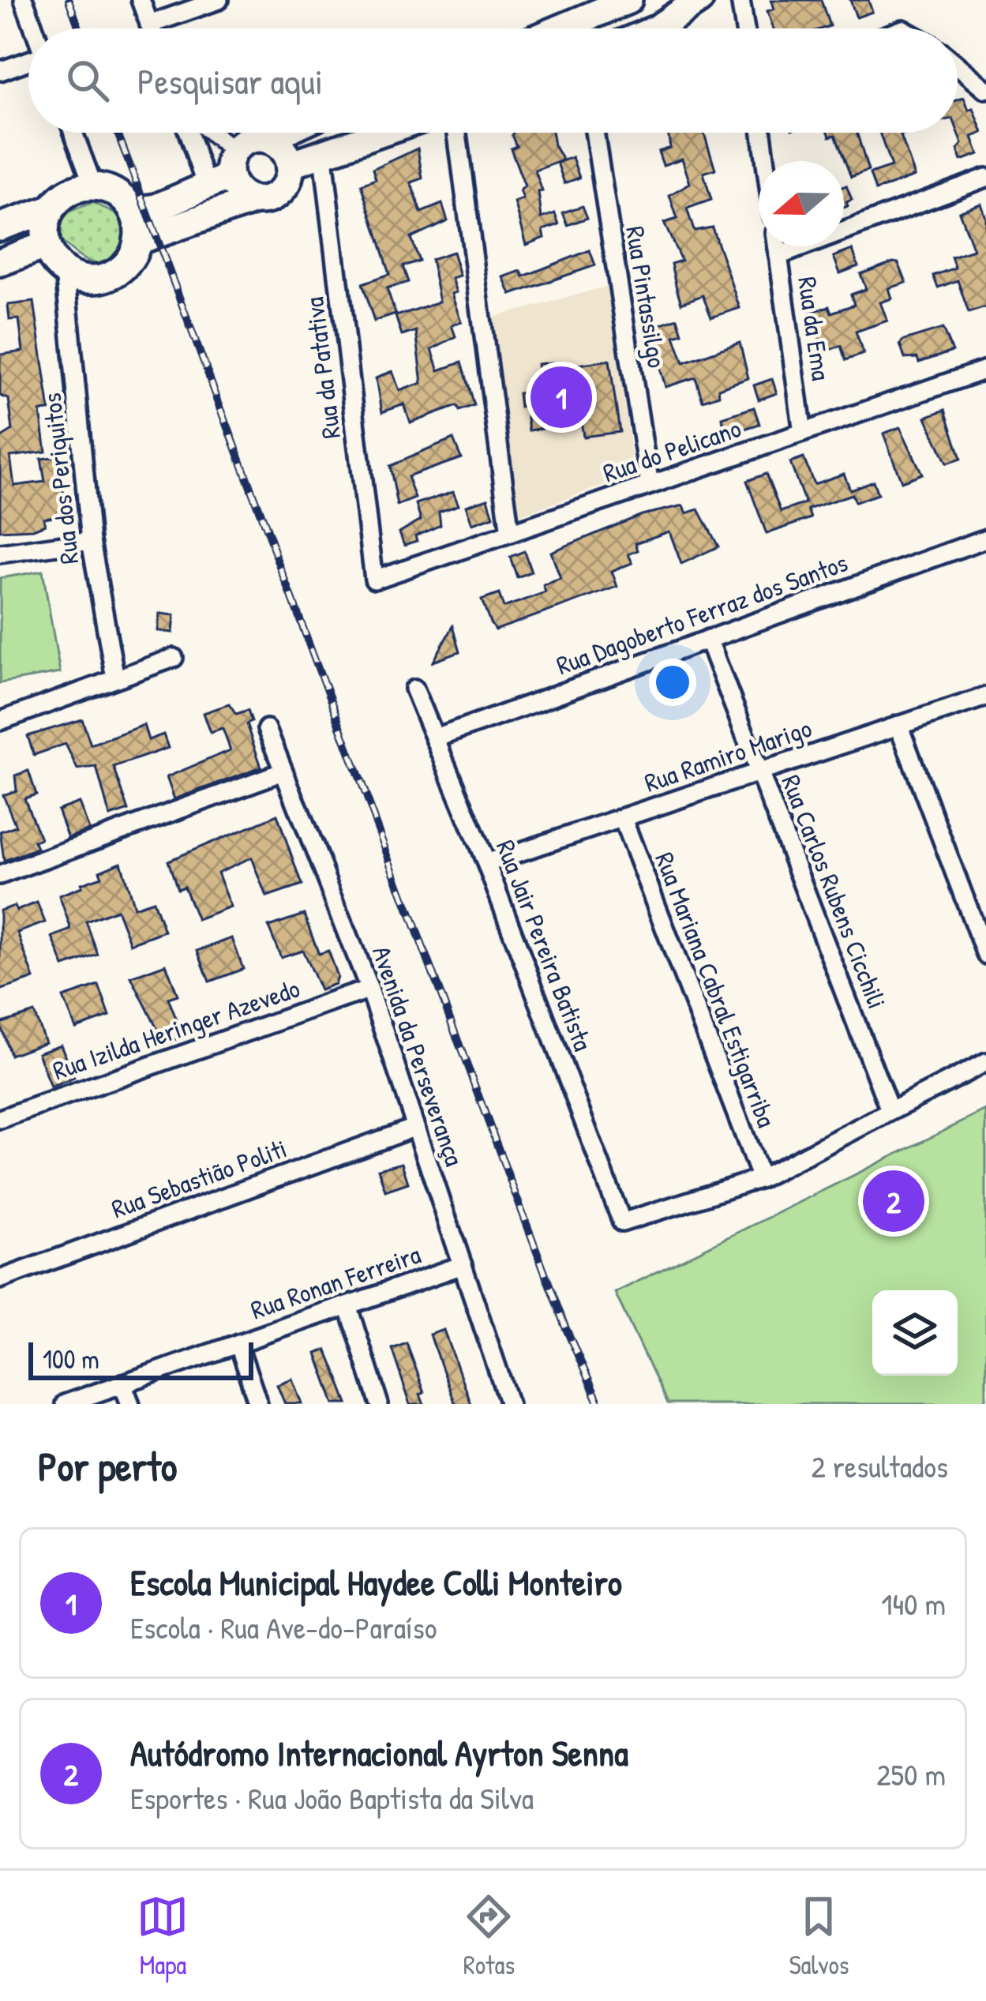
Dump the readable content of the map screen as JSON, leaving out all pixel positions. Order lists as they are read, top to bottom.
{
  "streets": {
    "street": [
      "Rua Pintassilgo",
      "Rua da Ema",
      "Rua da Patativa",
      "Rua do Pelicano",
      "Rua dos Periquitos",
      "Rua Dagoberto Ferraz dos Santos",
      "Rua Ramiro Marigo",
      "Rua Carlos Rubens Cicchili",
      "Rua Jair Pereira Batista",
      "Rua Mariana Cabral Estigarriba",
      "Rua Izilda Heringer Azevedo",
      "Avenida da Perseverança",
      "Rua Sebastião Politi",
      "Rua Ronan Ferreira"
    ]
  },
  "crossings": [
    ["Rua Pintassilgo", "Rua do Pelicano"],
    ["Rua da Ema", "Rua do Pelicano"],
    ["Rua da Patativa", "Rua do Pelicano"],
    ["Rua Dagoberto Ferraz dos Santos", "Rua Carlos Rubens Cicchili"],
    ["Rua Dagoberto Ferraz dos Santos", "Rua Jair Pereira Batista"],
    ["Rua Ramiro Marigo", "Rua Carlos Rubens Cicchili"],
    ["Rua Ramiro Marigo", "Rua Jair Pereira Batista"],
    ["Rua Ramiro Marigo", "Rua Mariana Cabral Estigarriba"],
    ["Rua Jair Pereira Batista", "Rua Mariana Cabral Estigarriba"],
    ["Rua Izilda Heringer Azevedo", "Avenida da Perseverança"],
    ["Avenida da Perseverança", "Rua Sebastião Politi"],
    ["Avenida da Perseverança", "Rua Ronan Ferreira"]
  ],
  "scale_bar": "100 m",
  "north": "left",
  "page": {
    "search": "Pesquisar aqui",
    "pins": ["1", "2"],
    "scale": "100 m",
    "heading": ["Por perto", "2 resultados"],
    "list": [
      {
        "mark": "1",
        "name": "Escola Municipal Haydee Colli Monteiro",
        "note": "Escola · Rua Ave-do-Paraíso",
        "value": "140 m"
      },
      {
        "mark": "2",
        "name": "Autódromo Internacional Ayrton Senna",
        "note": "Esportes · Rua João Baptista da Silva",
        "value": "250 m"
      }
    ],
    "nav": ["Mapa", "Rotas", "Salvos"]
  }
}
